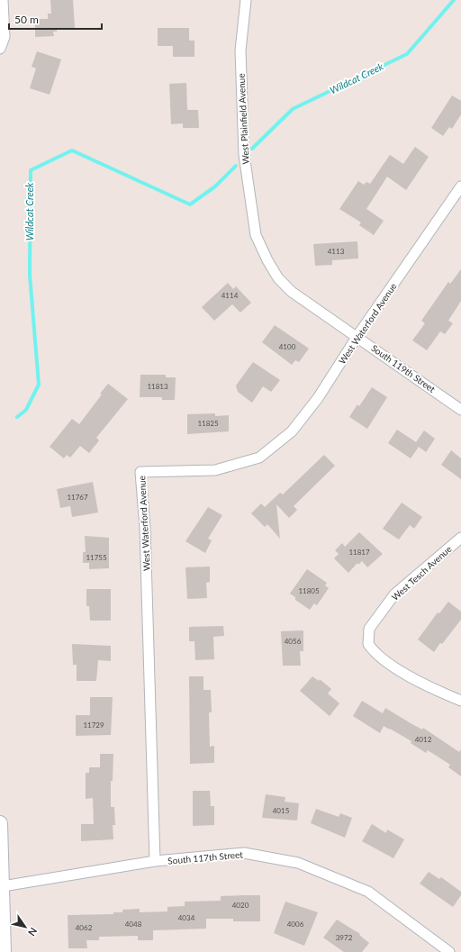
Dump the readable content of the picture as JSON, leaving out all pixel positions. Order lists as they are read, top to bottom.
{
  "streets": {
    "street": [
      "West Plainfield Avenue",
      "West Waterford Avenue",
      "South 119th Street",
      "West Tesch Avenue",
      "South 117th Street"
    ]
  },
  "crossings": [
    ["West Plainfield Avenue", "South 119th Street"],
    ["West Waterford Avenue", "South 119th Street"],
    ["West Waterford Avenue", "South 117th Street"]
  ],
  "water": ["Wildcat Creek"],
  "house_numbers": [
    "4113",
    "4114",
    "4100",
    "11813",
    "11825",
    "11767",
    "11817",
    "11755",
    "11805",
    "4056",
    "11729",
    "4012",
    "4015",
    "4020",
    "4034",
    "4048",
    "4006",
    "4062",
    "3972"
  ],
  "scale_bar": "50 m",
  "north": "bottom right"
}
